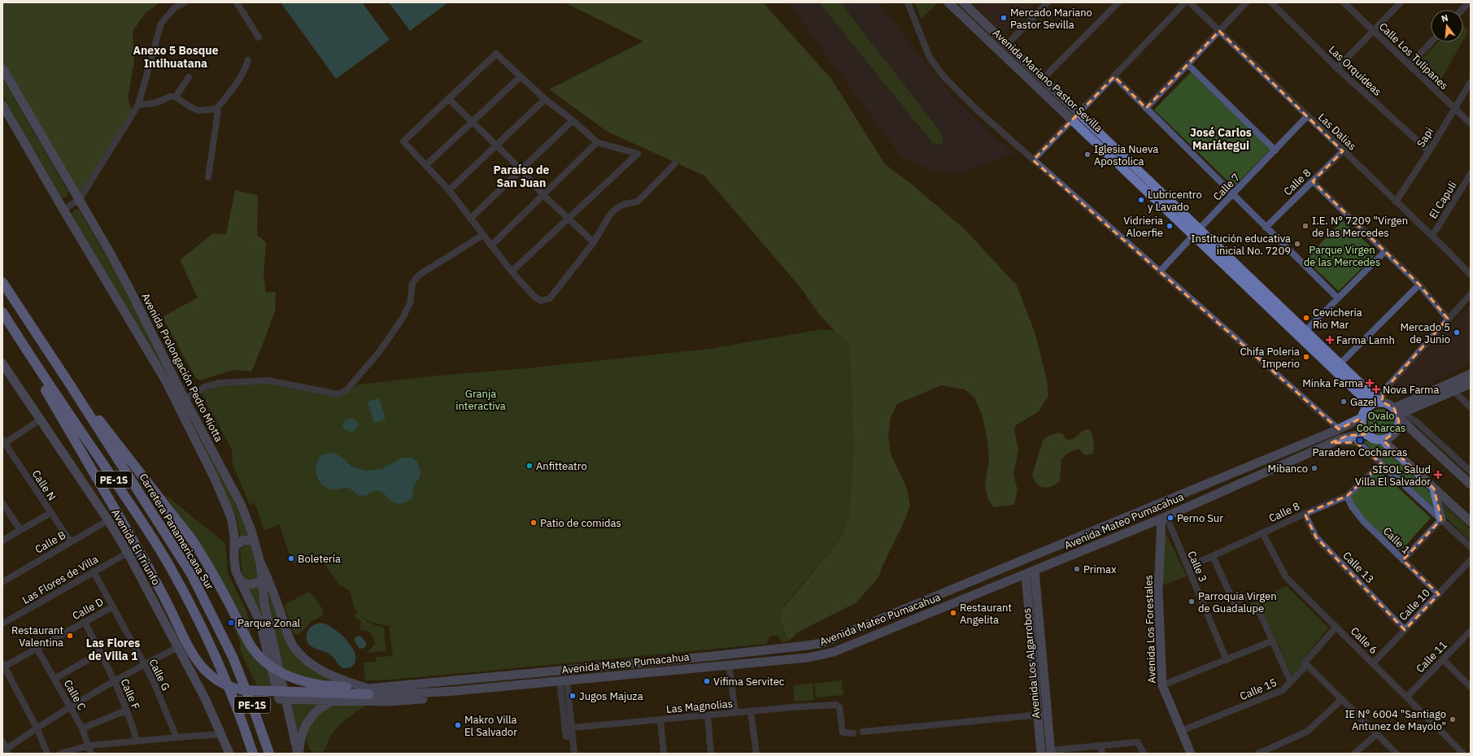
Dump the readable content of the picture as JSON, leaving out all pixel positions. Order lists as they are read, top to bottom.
{
  "streets": {
    "highway": ["PE-1S", "Carretera Panamericana Sur"],
    "main road": [
      "Avenida Mariano Pastor Sevilla",
      "Avenida Prolongación Pedro Miotta",
      "Avenida Mateo Pumacahua",
      "Avenida El Triunfo",
      "Avenida Los Forestales",
      "Avenida Los Algarrobos"
    ],
    "street": [
      "Calle Los Tulipanes",
      "Las Orquídeas",
      "Las Dalias",
      "Sapi",
      "Calle 8",
      "Calle 7",
      "El Capuli",
      "Calle N",
      "Calle 1",
      "Calle B",
      "Calle 3",
      "Calle 13",
      "Las Flores de Villa",
      "Calle 10",
      "Calle D",
      "Calle 6",
      "Calle 11",
      "Calle G",
      "Calle 15",
      "Calle F",
      "Calle C",
      "Las Magnolias"
    ]
  },
  "crossings": [
    ["Calle Los Tulipanes", "Sapi"],
    ["Las Orquídeas", "Sapi"],
    ["Avenida Mariano Pastor Sevilla", "Calle 7"],
    ["Avenida Mariano Pastor Sevilla", "Avenida Mateo Pumacahua"],
    ["Las Dalias", "Sapi"],
    ["Las Dalias", "Calle 8"],
    ["Las Dalias", "Calle 7"],
    ["Las Dalias", "El Capuli"],
    ["Calle 8", "Calle 1"],
    ["Calle 8", "Calle 3"],
    ["Calle 8", "Calle 13"],
    ["Calle 8", "Calle 6"],
    ["PE-1S", "Carretera Panamericana Sur"],
    ["Calle N", "Calle B"],
    ["Avenida Mateo Pumacahua", "Calle 3"],
    ["Avenida Mateo Pumacahua", "Avenida Los Forestales"],
    ["Avenida Mateo Pumacahua", "Avenida Los Algarrobos"],
    ["Calle 1", "Calle 10"],
    ["Calle B", "Avenida El Triunfo"],
    ["Avenida El Triunfo", "Las Flores de Villa"],
    ["Calle 3", "Avenida Los Forestales"],
    ["Calle 13", "Calle 10"],
    ["Las Flores de Villa", "Calle G"],
    ["Calle 10", "Calle 6"],
    ["Calle D", "Calle G"],
    ["Calle D", "Calle F"],
    ["Calle D", "Calle C"],
    ["Avenida Los Forestales", "Calle 15"],
    ["Calle 6", "Calle 11"],
    ["Calle 6", "Calle 15"]
  ],
  "districts": [
    "Anexo 5 Bosque Intihuatana",
    "José Carlos Mariátegui",
    "Paraíso de San Juan",
    "Las Flores de Villa 1"
  ],
  "parks": ["Parque Virgen de las Mercedes", "Granja interactiva", "Ovalo Cocharcas"],
  "places": {
    "other": [
      "Mercado Mariano Pastor Sevilla",
      "Iglesia Nueva Apostolica",
      "Lubricentro y Lavado",
      "Vidrieria Aloerfie",
      "I.E. N° 7209 \"Virgen de las Mercedes",
      "Institución educativa inicial No. 7209",
      "Cevicheria Rio Mar",
      "Mercado 5 de Junio",
      "Chifa Poleria Imperio",
      "Gazel",
      "Anfitteatro",
      "Mibanco",
      "Perno Sur",
      "Patio de comidas",
      "Boletería",
      "Primax",
      "Parroquia Virgen de Guadalupe",
      "Restaurant Angelita",
      "Restaurant Valentina",
      "Vifima Servitec",
      "Jugos Majuza",
      "IE N° 6004 \"Santiago Antunez de Mayolo\"",
      "Makro Villa El Salvador"
    ],
    "health": [
      "Farma Lamh",
      "Minka Farma",
      "Nova Farma",
      "SISOL Salud Villa El Salvador"
    ],
    "transit": ["Paradero Cocharcas", "Parque Zonal"]
  },
  "north": "top"
}
